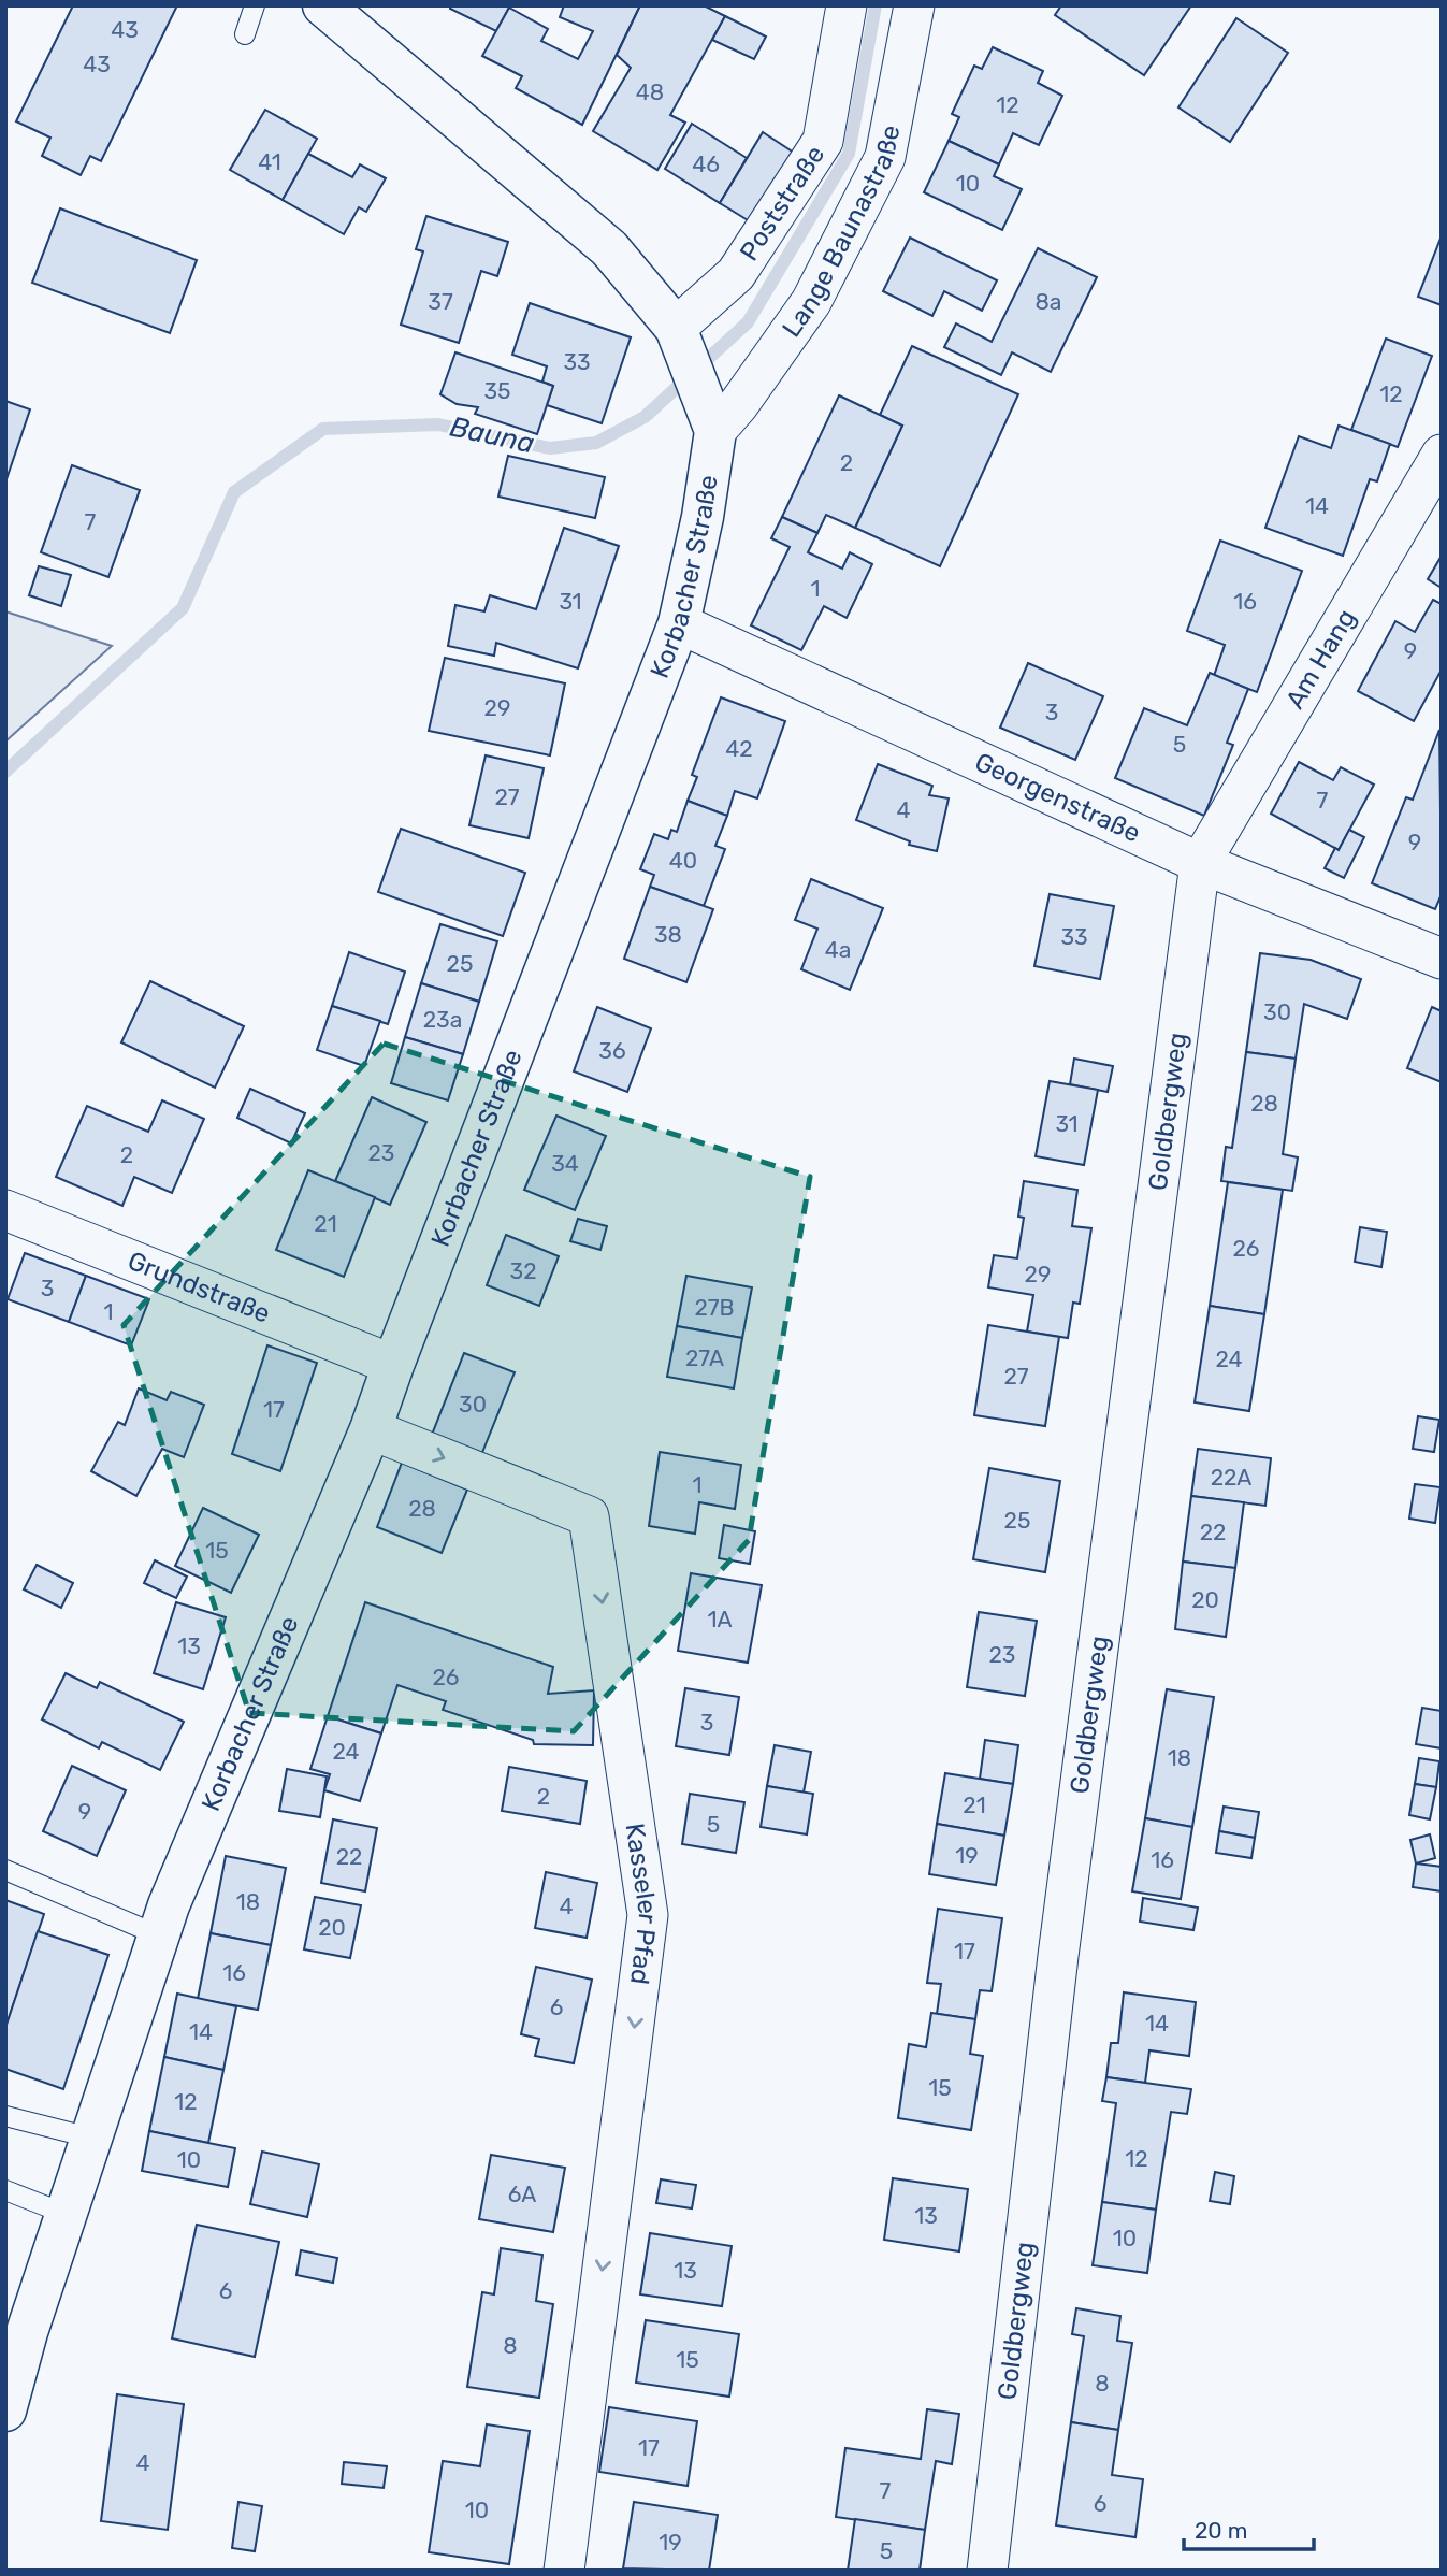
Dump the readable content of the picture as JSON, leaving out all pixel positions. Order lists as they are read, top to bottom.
{
  "streets": {
    "street": [
      "Poststraße",
      "Lange Baunastraße",
      "Korbacher Straße",
      "Am Hang",
      "Georgenstraße",
      "Goldbergweg",
      "Grundstraße",
      "Kasseler Pfad"
    ]
  },
  "crossings": [
    ["Poststraße", "Korbacher Straße"],
    ["Lange Baunastraße", "Korbacher Straße"],
    ["Korbacher Straße", "Georgenstraße"],
    ["Korbacher Straße", "Grundstraße"],
    ["Korbacher Straße", "Kasseler Pfad"],
    ["Am Hang", "Georgenstraße"],
    ["Am Hang", "Goldbergweg"],
    ["Georgenstraße", "Goldbergweg"]
  ],
  "one_way": ["Kasseler Pfad"],
  "water": ["Bauna"],
  "house_numbers": [
    "43",
    "43",
    "48",
    "12",
    "41",
    "46",
    "10",
    "37",
    "8a",
    "33",
    "35",
    "12",
    "2",
    "14",
    "7",
    "1",
    "31",
    "16",
    "9",
    "29",
    "3",
    "5",
    "42",
    "27",
    "7",
    "4",
    "9",
    "40",
    "38",
    "33",
    "4a",
    "25",
    "30",
    "23a",
    "36",
    "28",
    "31",
    "23",
    "2",
    "34",
    "21",
    "26",
    "32",
    "29",
    "3",
    "27B",
    "1",
    "27A",
    "24",
    "27",
    "30",
    "17",
    "22A",
    "1",
    "28",
    "25",
    "22",
    "15",
    "20",
    "1A",
    "13",
    "23",
    "26",
    "3",
    "24",
    "18",
    "2",
    "21",
    "9",
    "5",
    "19",
    "22",
    "16",
    "18",
    "4",
    "20",
    "17",
    "16",
    "6",
    "14",
    "14",
    "15",
    "12",
    "12",
    "10",
    "6A",
    "13",
    "10",
    "13",
    "6",
    "8",
    "15",
    "8",
    "17",
    "4",
    "7",
    "6",
    "10",
    "19",
    "5"
  ],
  "scale_bar": "20 m"
}
